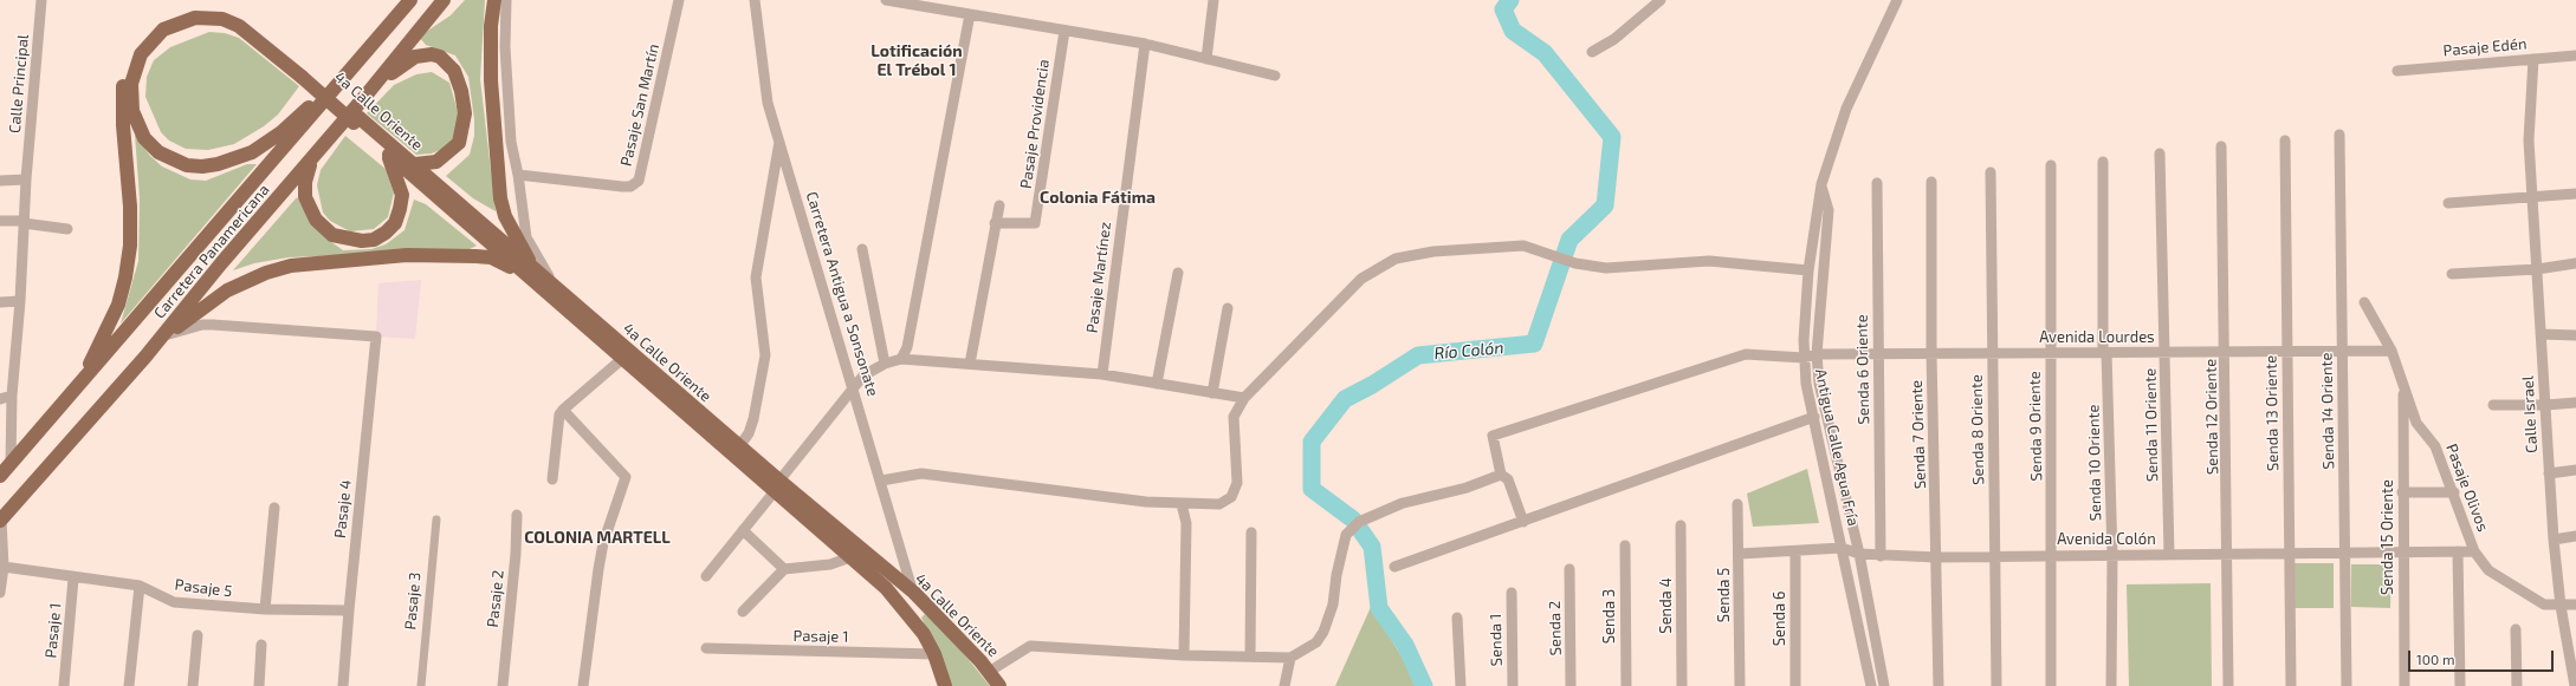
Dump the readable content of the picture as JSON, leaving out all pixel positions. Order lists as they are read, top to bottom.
{
  "streets": {
    "highway": ["4a Calle Oriente", "Carretera Panamericana"],
    "street": [
      "Pasaje Edén",
      "Calle Principal",
      "Pasaje San Martín",
      "Pasaje Providencia",
      "Pasaje Martínez",
      "Carretera Antigua a Sonsonate",
      "Avenida Lourdes",
      "Senda 6 Oriente",
      "Senda 14 Oriente",
      "Senda 13 Oriente",
      "Calle Israel",
      "Senda 12 Oriente",
      "Senda 11 Oriente",
      "Senda 9 Oriente",
      "Senda 8 Oriente",
      "Senda 7 Oriente",
      "Antigua Calle Agua Fría",
      "Senda 10 Oriente",
      "Pasaje Olivos",
      "Pasaje 4",
      "Senda 15 Oriente",
      "Avenida Colón",
      "Pasaje 5",
      "Senda 5",
      "Pasaje 2",
      "Pasaje 3",
      "Senda 4",
      "Senda 3",
      "Senda 6",
      "Senda 2",
      "Pasaje 1",
      "Senda 1"
    ]
  },
  "crossings": [
    ["Pasaje Edén", "Calle Israel"],
    ["Calle Principal", "Carretera Panamericana"],
    ["4a Calle Oriente", "Carretera Antigua a Sonsonate"],
    ["4a Calle Oriente", "Pasaje 1"],
    ["Avenida Lourdes", "Senda 6 Oriente"],
    ["Avenida Lourdes", "Senda 14 Oriente"],
    ["Avenida Lourdes", "Senda 13 Oriente"],
    ["Avenida Lourdes", "Senda 12 Oriente"],
    ["Avenida Lourdes", "Senda 11 Oriente"],
    ["Avenida Lourdes", "Senda 9 Oriente"],
    ["Avenida Lourdes", "Senda 8 Oriente"],
    ["Avenida Lourdes", "Senda 7 Oriente"],
    ["Avenida Lourdes", "Antigua Calle Agua Fría"],
    ["Avenida Lourdes", "Senda 10 Oriente"],
    ["Avenida Lourdes", "Pasaje Olivos"],
    ["Senda 6 Oriente", "Avenida Colón"],
    ["Senda 14 Oriente", "Avenida Colón"],
    ["Senda 13 Oriente", "Avenida Colón"],
    ["Calle Israel", "Pasaje Olivos"],
    ["Senda 12 Oriente", "Avenida Colón"],
    ["Senda 11 Oriente", "Avenida Colón"],
    ["Senda 9 Oriente", "Avenida Colón"],
    ["Senda 8 Oriente", "Avenida Colón"],
    ["Senda 7 Oriente", "Avenida Colón"],
    ["Antigua Calle Agua Fría", "Avenida Colón"],
    ["Senda 10 Oriente", "Avenida Colón"],
    ["Pasaje Olivos", "Senda 15 Oriente"],
    ["Pasaje Olivos", "Avenida Colón"],
    ["Pasaje 4", "Pasaje 5"],
    ["Senda 15 Oriente", "Avenida Colón"],
    ["Avenida Colón", "Senda 5"],
    ["Avenida Colón", "Senda 6"],
    ["Pasaje 5", "Pasaje 1"]
  ],
  "districts": ["Lotificación El Trébol 1", "Colonia Fátima", "COLONIA MARTELL"],
  "water": ["Río Colón"],
  "scale_bar": "100 m"
}
